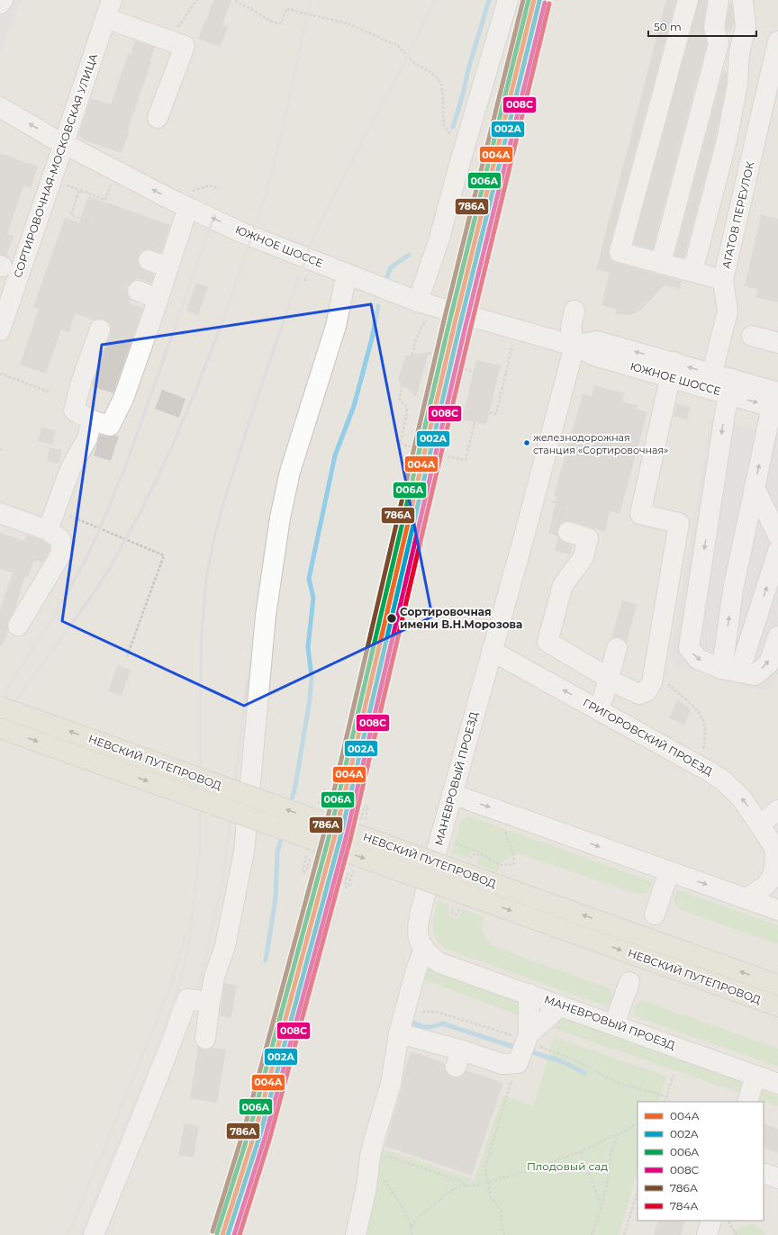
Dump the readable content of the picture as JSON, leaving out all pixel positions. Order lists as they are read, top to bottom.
{
  "streets": {
    "main road": ["НЕВСКИЙ ПУТЕПРОВОД"],
    "street": [
      "СОРТИРОВОЧНАЯ-МОСКОВСКАЯ УЛИЦА",
      "АГАТОВ ПЕРЕУЛОК",
      "ЮЖНОЕ ШОССЕ",
      "ГРИГОРОВСКИЙ ПРОЕЗД",
      "МАНЕВРОВЫЙ ПРОЕЗД"
    ]
  },
  "crossings": [
    ["СОРТИРОВОЧНАЯ-МОСКОВСКАЯ УЛИЦА", "ЮЖНОЕ ШОССЕ"],
    ["АГАТОВ ПЕРЕУЛОК", "ЮЖНОЕ ШОССЕ"],
    ["ЮЖНОЕ ШОССЕ", "МАНЕВРОВЫЙ ПРОЕЗД"],
    ["ГРИГОРОВСКИЙ ПРОЕЗД", "МАНЕВРОВЫЙ ПРОЕЗД"]
  ],
  "one_way": ["ЮЖНОЕ ШОССЕ"],
  "parks": ["Плодовый сад"],
  "places": ["железнодорожная станция «Сортировочная»", "Сортировочная имени В.Н.Морозова"],
  "lines": [
    "transit line 004А",
    "transit line 006А",
    "transit line 786А",
    "transit line 002А",
    "transit line 008С",
    "transit line 784А"
  ],
  "legend": [
    "004А",
    "002А",
    "006А",
    "008С",
    "786А",
    "784А"
  ],
  "scale_bar": "50 m"
}
